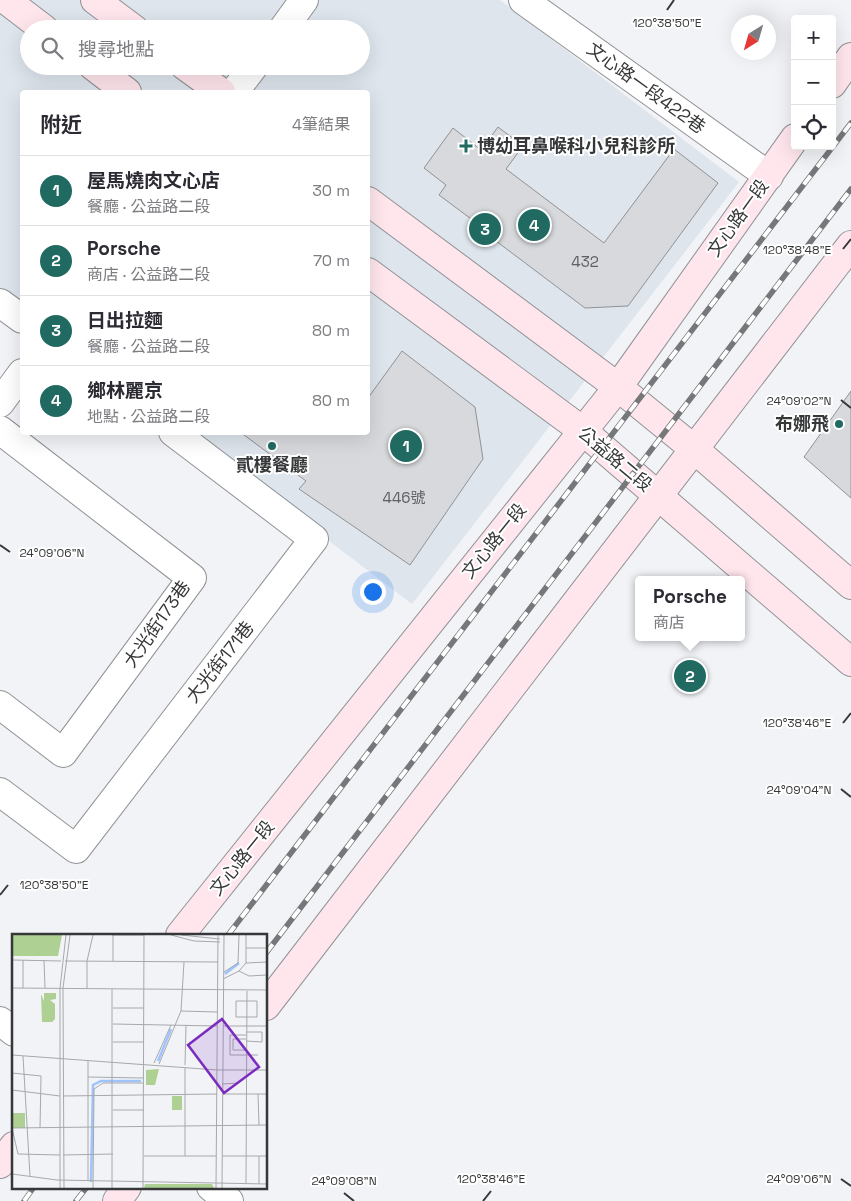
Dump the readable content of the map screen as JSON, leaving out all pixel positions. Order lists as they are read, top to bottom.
{
  "streets": {
    "main road": ["文心路一段", "公益路二段"],
    "street": ["文心路一段422巷", "大光街173巷", "大光街171巷"]
  },
  "crossings": [
    ["文心路一段422巷", "文心路一段"],
    ["文心路一段", "公益路二段"]
  ],
  "places": {
    "health": ["博幼耳鼻喉科小兒科診所"],
    "other": ["布娜飛", "貳樓餐廳"]
  },
  "house_numbers": ["432", "446號"],
  "north": "bottom left",
  "page": {
    "map_buttons": ["+", "−"],
    "search": "搜尋地點",
    "heading": ["附近", "4筆結果"],
    "list": [
      {
        "mark": "1",
        "name": "屋馬燒肉文心店",
        "note": "餐廳 · 公益路二段",
        "value": "30 m"
      },
      {
        "mark": "2",
        "name": "Porsche",
        "note": "商店 · 公益路二段",
        "value": "70 m"
      },
      {
        "mark": "3",
        "name": "日出拉麵",
        "note": "餐廳 · 公益路二段",
        "value": "80 m"
      },
      {
        "mark": "4",
        "name": "鄉林麗京",
        "note": "地點 · 公益路二段",
        "value": "80 m"
      }
    ],
    "pins": [
      "4",
      "3",
      "1",
      "2"
    ],
    "popup": ["Porsche", "商店"]
  },
  "coordinates": [
    "120°38'50\"E",
    "120°38'48\"E",
    "24°09'02\"N",
    "24°09'06\"N",
    "120°38'46\"E",
    "24°09'04\"N",
    "24°09'08\"N"
  ]
}
